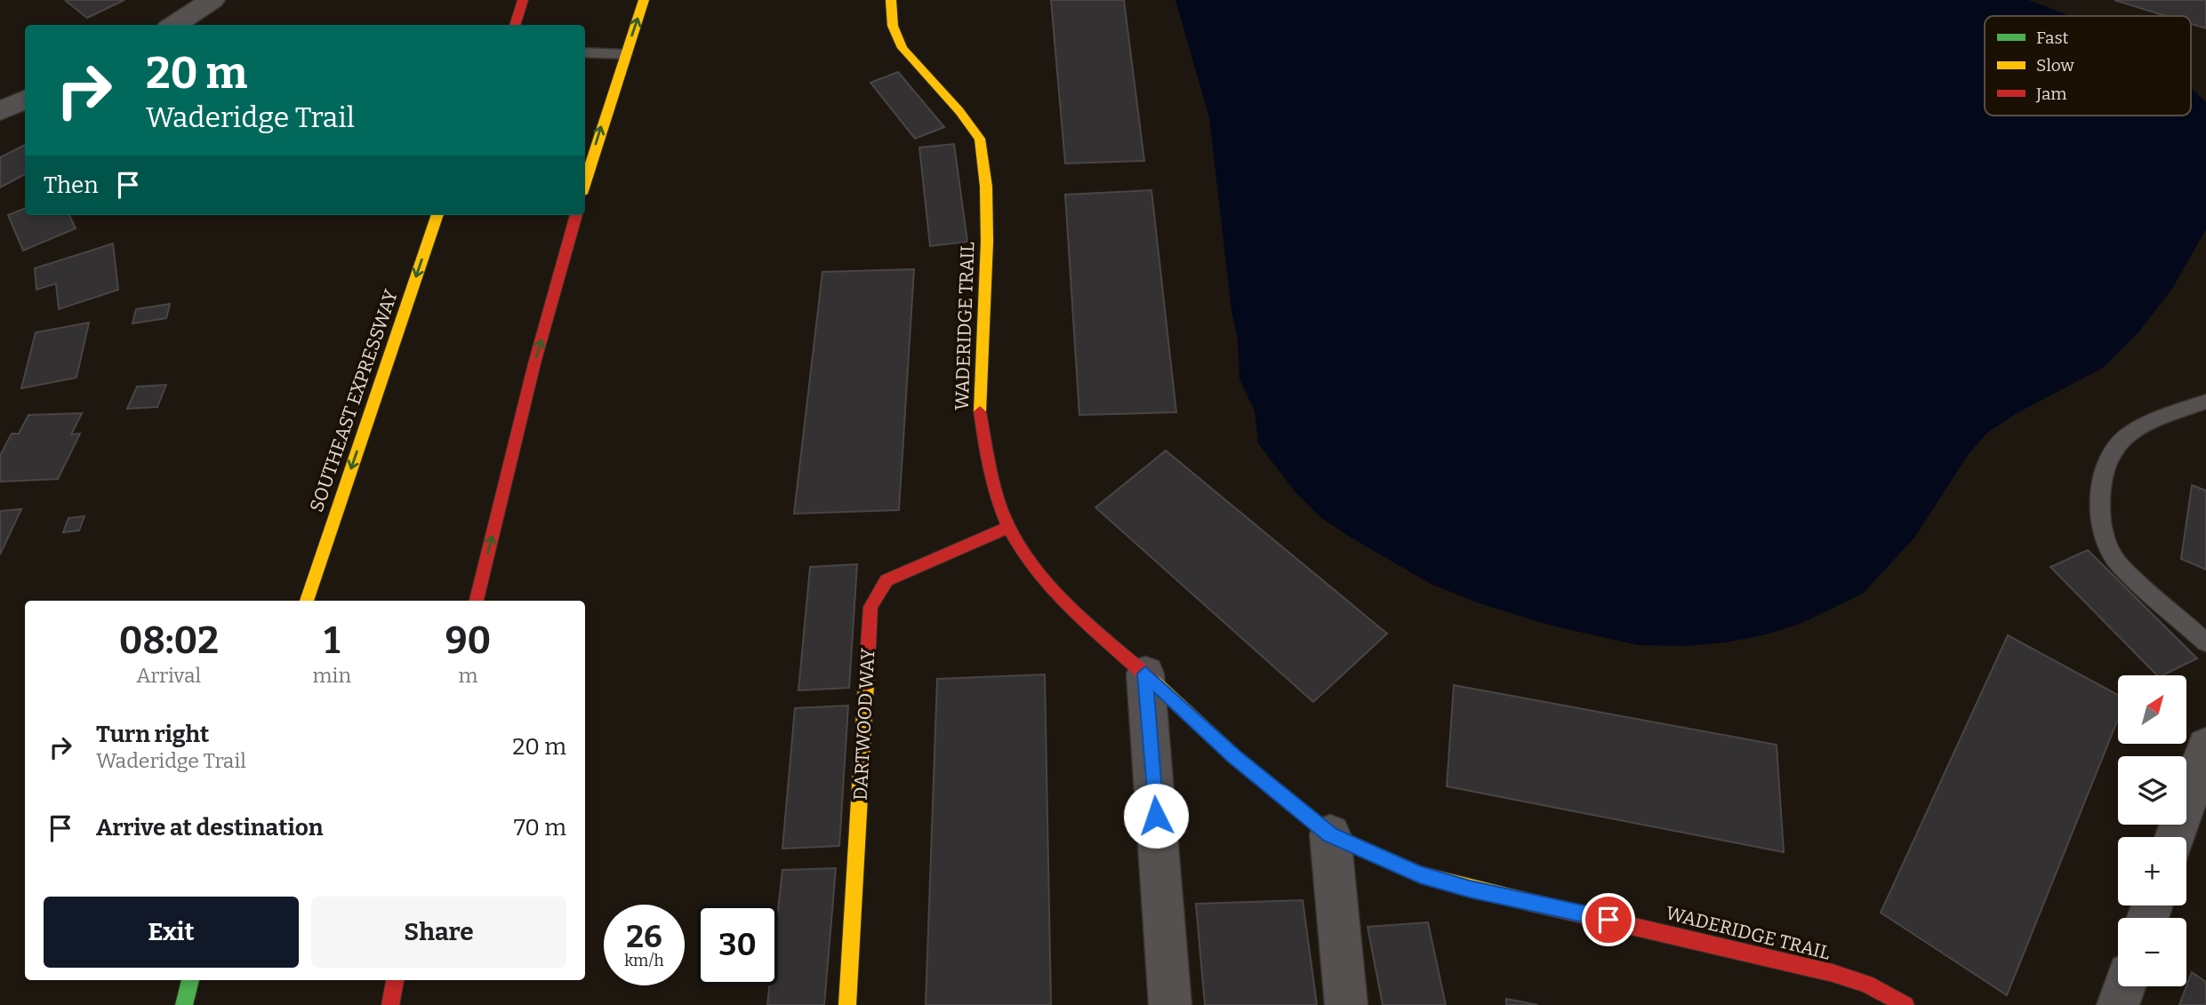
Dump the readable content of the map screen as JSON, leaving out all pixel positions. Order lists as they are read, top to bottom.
{
  "streets": {
    "main road": ["WADERIDGE TRAIL", "SOUTHEAST EXPRESSWAY", "DARTWOOD WAY"]
  },
  "crossings": [
    ["WADERIDGE TRAIL", "DARTWOOD WAY"]
  ],
  "one_way": ["SOUTHEAST EXPRESSWAY"],
  "legend": ["Fast", "Slow", "Jam"],
  "north": "top right",
  "page": {
    "turn": ["20 m", "Waderidge Trail"],
    "then": "Then",
    "eta": [
      "08:02",
      "Arrival",
      "1",
      "min",
      "90",
      "m"
    ],
    "map_buttons": ["+", "−"],
    "list": [
      {
        "name": "Turn right",
        "note": "Waderidge Trail",
        "value": "20 m"
      },
      {
        "name": "Arrive at destination",
        "value": "70 m"
      }
    ],
    "buttons": ["Exit", "Share"],
    "speed": "26 km/h",
    "limit": "30"
  }
}
